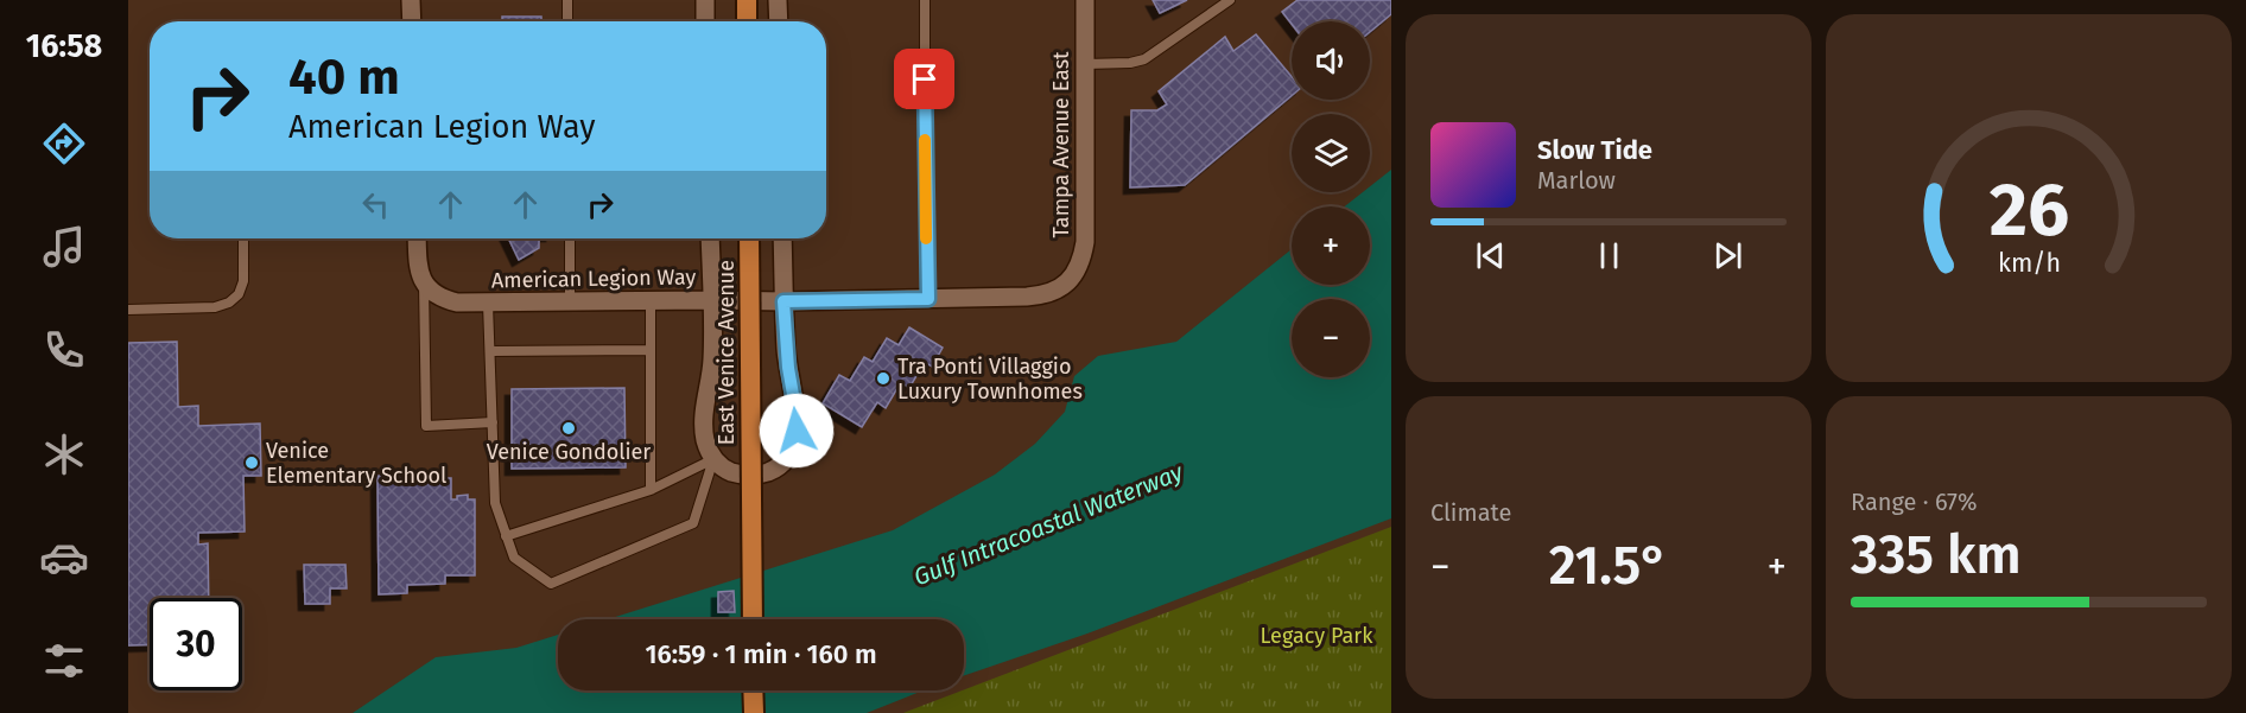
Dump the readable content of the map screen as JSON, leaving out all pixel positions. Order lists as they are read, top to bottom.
{
  "streets": {
    "main road": ["East Venice Avenue"],
    "street": ["Tampa Avenue East", "American Legion Way"]
  },
  "crossings": [
    ["Tampa Avenue East", "American Legion Way"],
    ["American Legion Way", "East Venice Avenue"]
  ],
  "water": ["Gulf Intracoastal Waterway"],
  "parks": ["Legacy Park"],
  "places": ["Tra Ponti Villaggio Luxury Townhomes", "Venice Gondolier", "Venice Elementary School"],
  "page": {
    "tabs": "16:58",
    "map_buttons": ["+", "−"],
    "turn": ["40 m", "American Legion Way"],
    "song": ["Slow Tide", "Marlow"],
    "tile": [
      "Climate",
      ["Range · 67%", "335 km"]
    ],
    "heat": ["−", "21.5°", "+"],
    "limit": "30",
    "trip": "16:59 · 1 min · 160 m",
    "gauge": ["26", "km/h"]
  }
}
